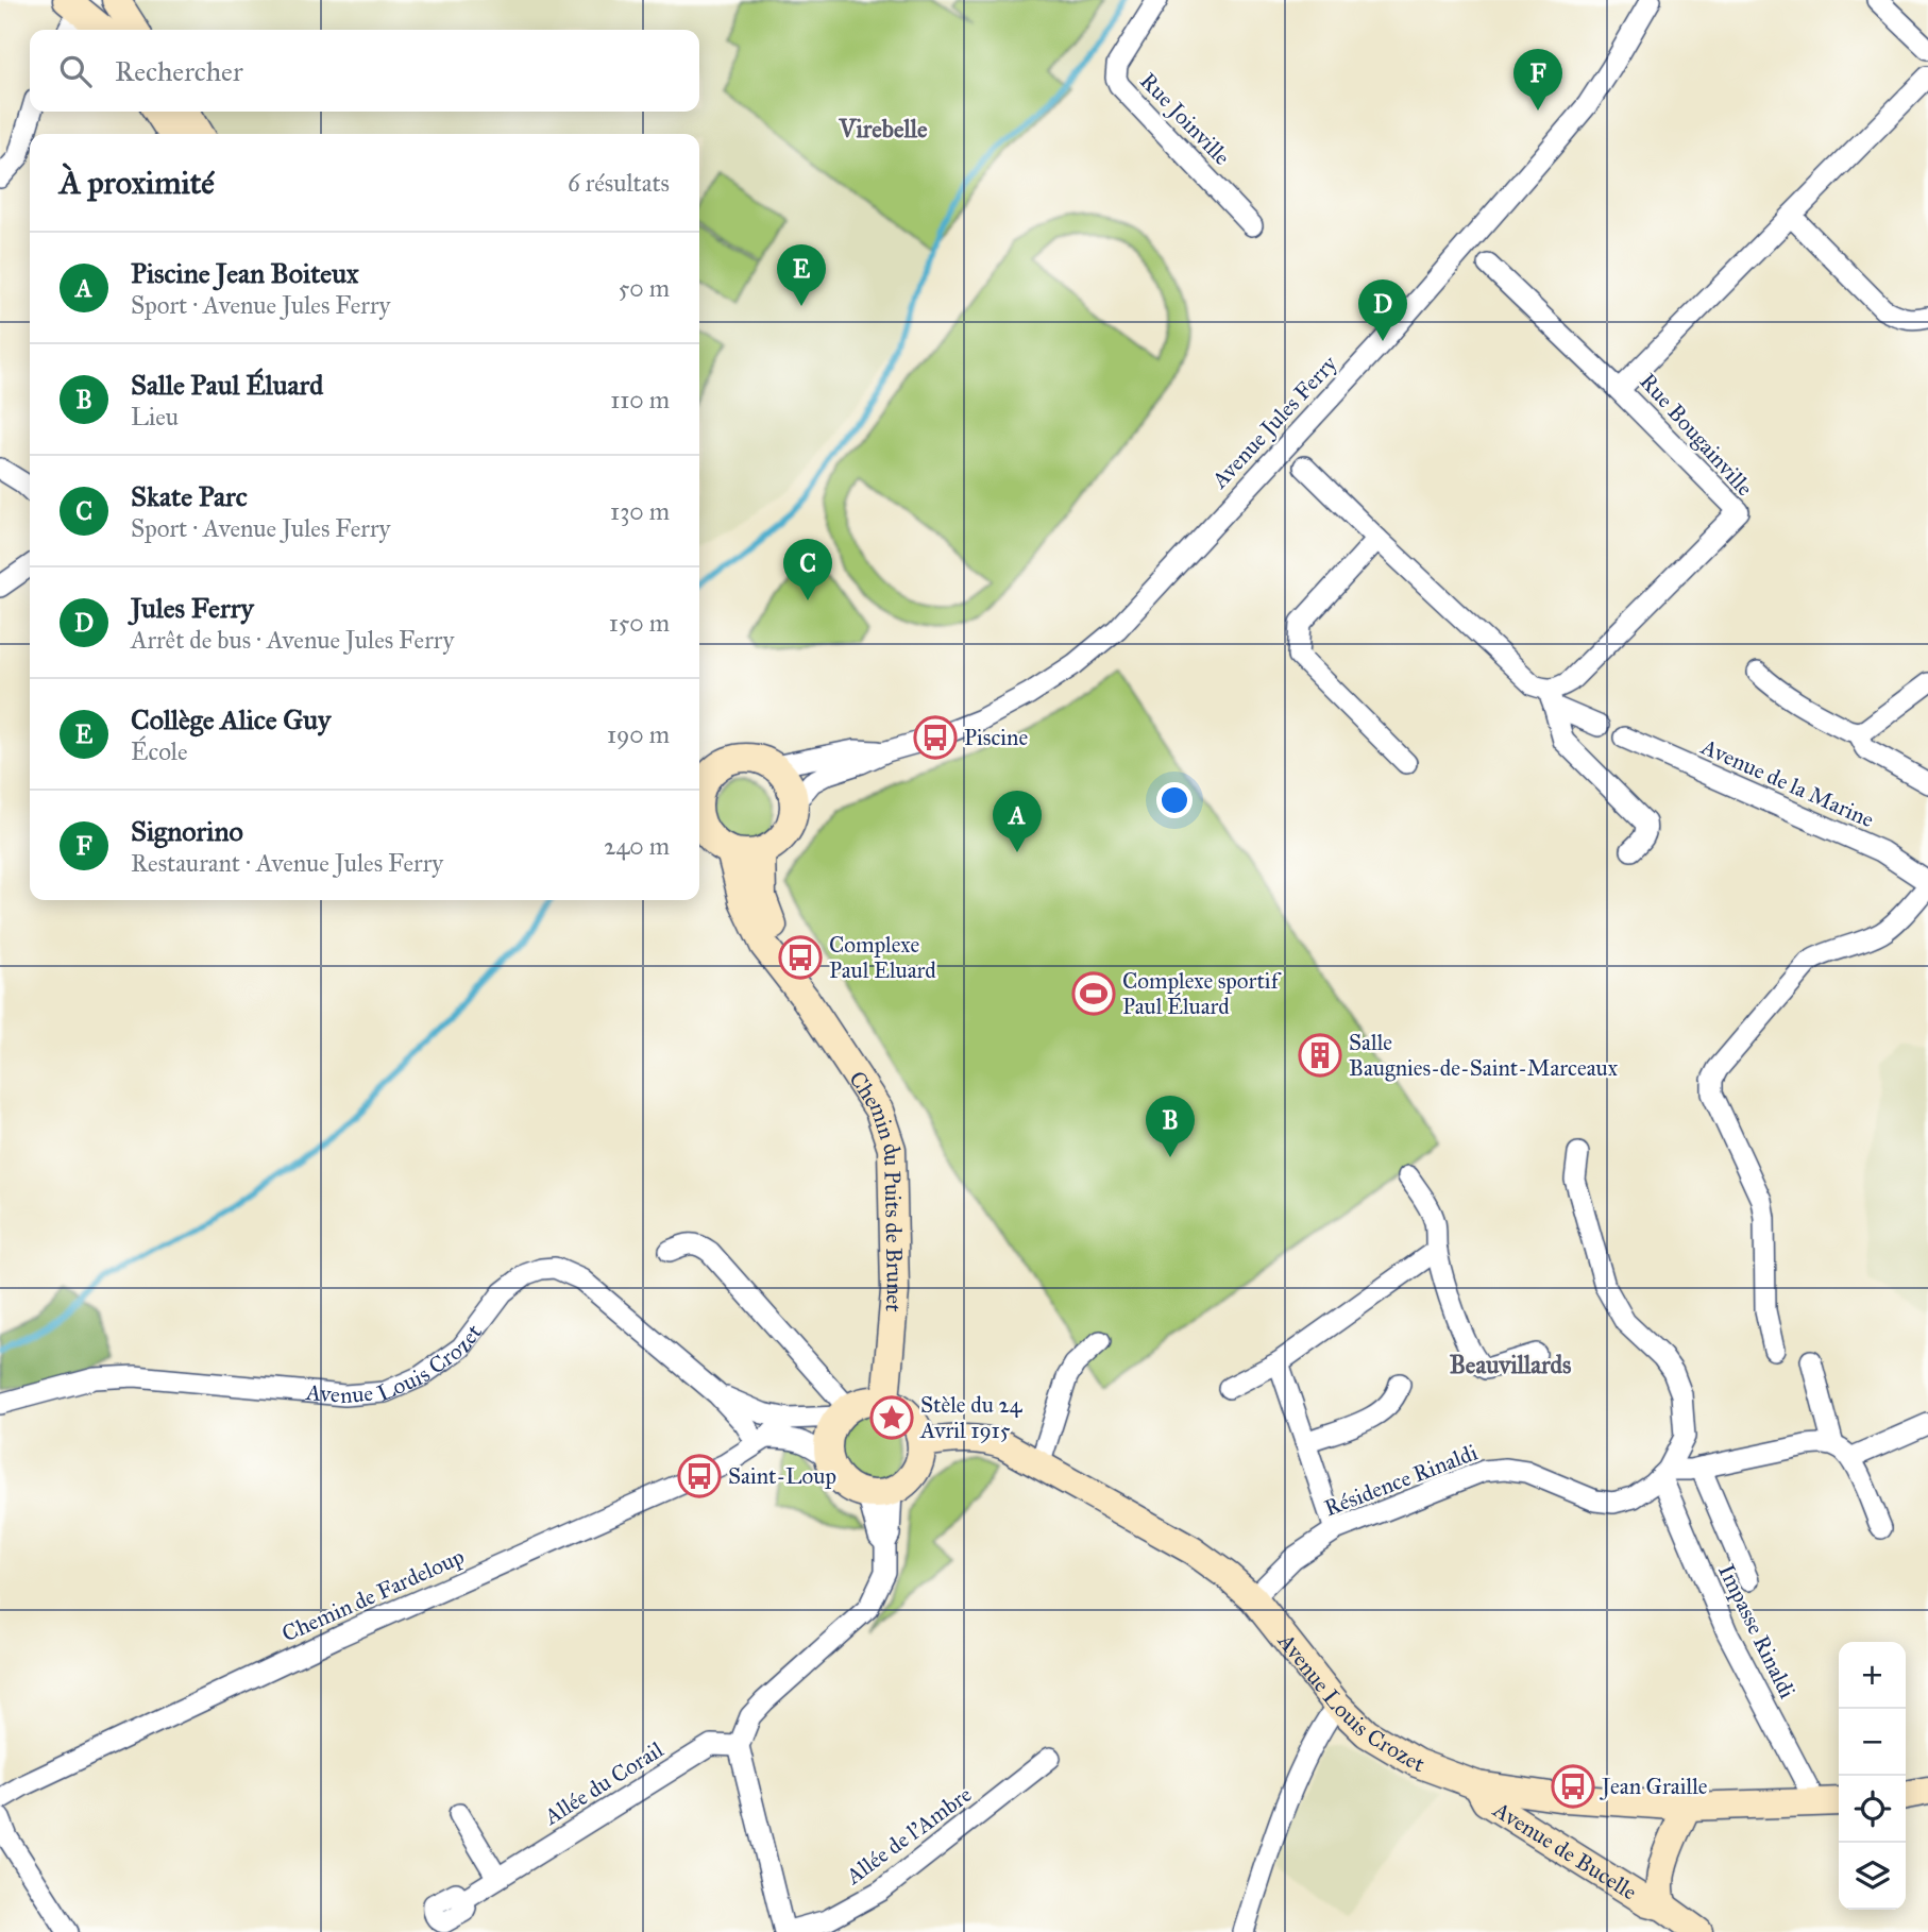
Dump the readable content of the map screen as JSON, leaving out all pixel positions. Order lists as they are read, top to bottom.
{
  "streets": {
    "street": [
      "Rue Joinville",
      "Avenue Jules Ferry",
      "Rue Bougainville",
      "Avenue de la Marine",
      "Chemin du Puits de Brunet",
      "Avenue Louis Crozet",
      "Résidence Rinaldi",
      "Chemin de Fardeloup",
      "Impasse Rinaldi",
      "Allée du Corail",
      "Allée de l'Ambre",
      "Avenue de Bucelle"
    ]
  },
  "crossings": [
    ["Chemin du Puits de Brunet", "Avenue Louis Crozet"],
    ["Avenue Louis Crozet", "Résidence Rinaldi"],
    ["Avenue Louis Crozet", "Impasse Rinaldi"],
    ["Avenue Louis Crozet", "Avenue de Bucelle"],
    ["Résidence Rinaldi", "Impasse Rinaldi"]
  ],
  "districts": ["Virebelle", "Beauvillards"],
  "places": {
    "bus stop": [
      "Piscine",
      "Complexe Paul Eluard",
      "Saint-Loup",
      "Jean Graille"
    ],
    "sports": ["Complexe sportif Paul Éluard"],
    "building": ["Salle Baugnies-de-Saint-Marceaux"],
    "place": ["Stèle du 24 Avril 1915"]
  },
  "page": {
    "search": "Rechercher",
    "pins": [
      "F",
      "E",
      "D",
      "C",
      "A",
      "B"
    ],
    "heading": ["À proximité", "6 résultats"],
    "list": [
      {
        "mark": "A",
        "name": "Piscine Jean Boiteux",
        "note": "Sport · Avenue Jules Ferry",
        "value": "50 m"
      },
      {
        "mark": "B",
        "name": "Salle Paul Éluard",
        "note": "Lieu",
        "value": "110 m"
      },
      {
        "mark": "C",
        "name": "Skate Parc",
        "note": "Sport · Avenue Jules Ferry",
        "value": "130 m"
      },
      {
        "mark": "D",
        "name": "Jules Ferry",
        "note": "Arrêt de bus · Avenue Jules Ferry",
        "value": "150 m"
      },
      {
        "mark": "E",
        "name": "Collège Alice Guy",
        "note": "École",
        "value": "190 m"
      },
      {
        "mark": "F",
        "name": "Signorino",
        "note": "Restaurant · Avenue Jules Ferry",
        "value": "240 m"
      }
    ],
    "map_buttons": ["+", "−"]
  }
}
